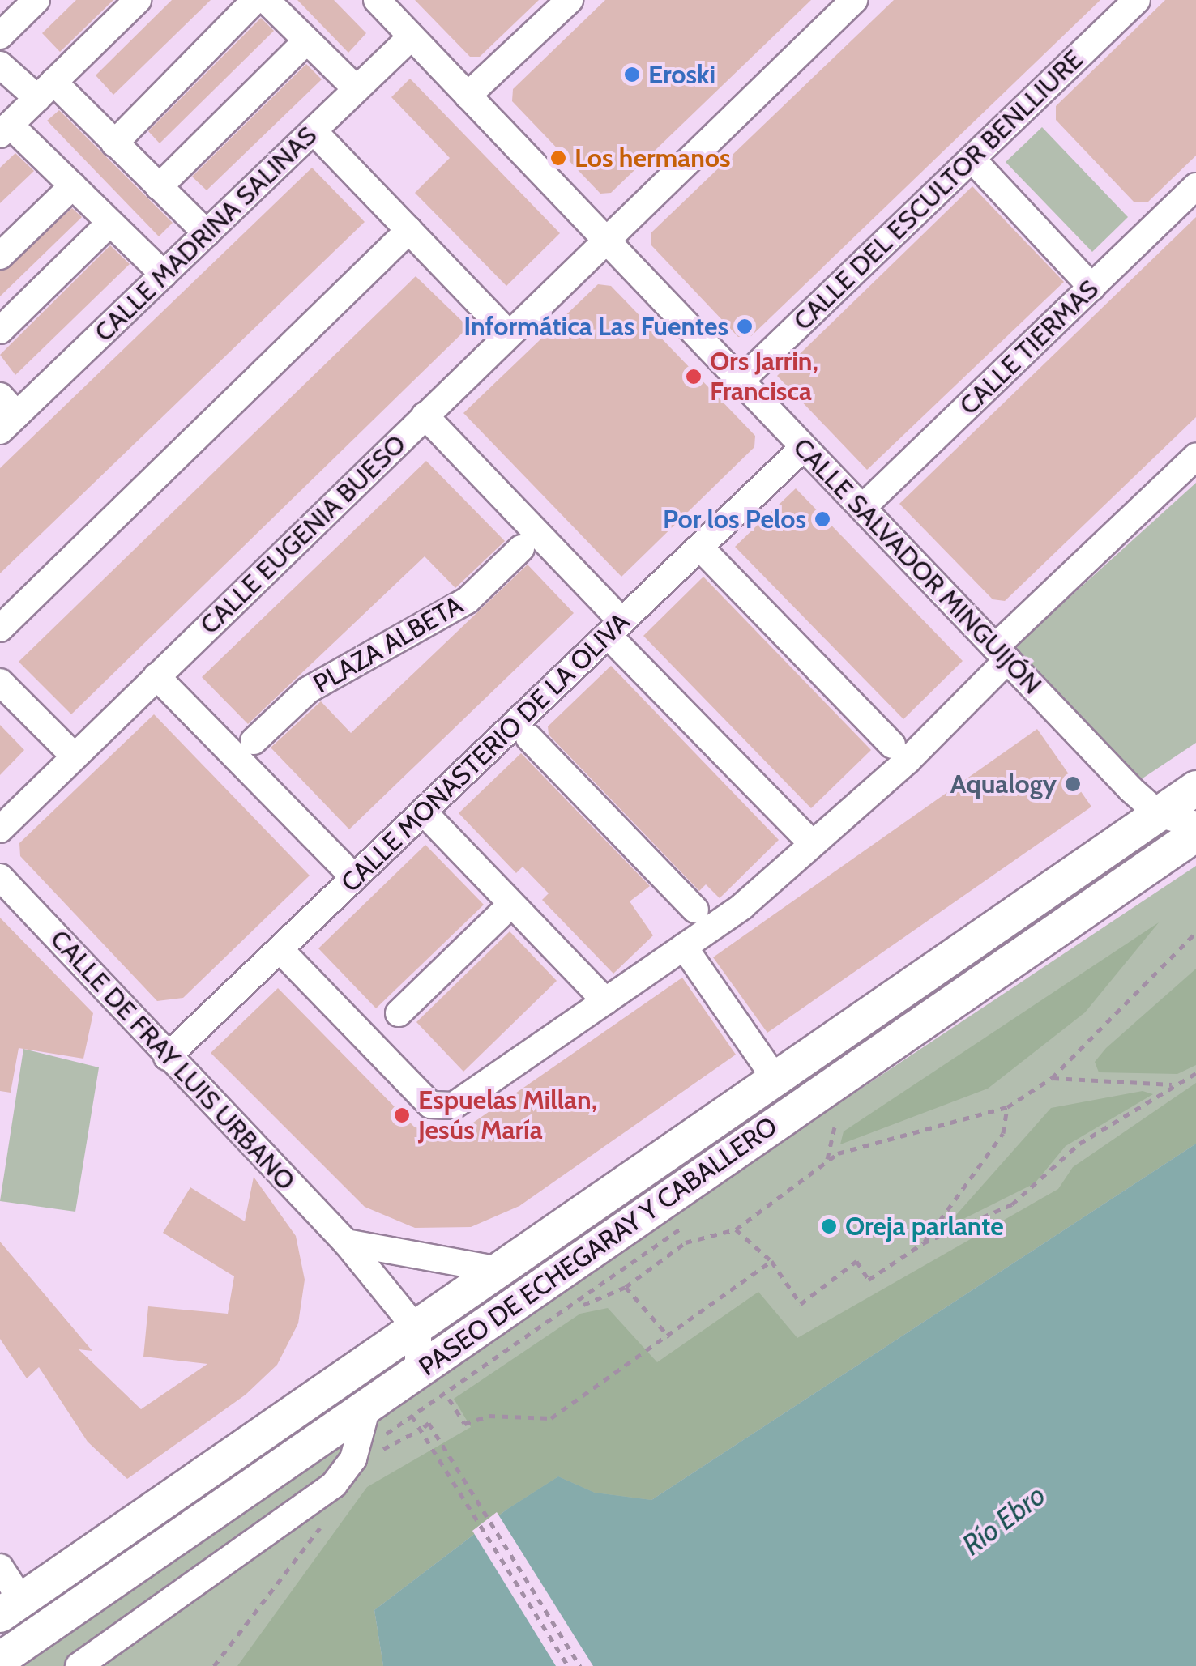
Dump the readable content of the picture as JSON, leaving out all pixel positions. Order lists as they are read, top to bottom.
{
  "streets": {
    "main road": ["PASEO DE ECHEGARAY Y CABALLERO"],
    "street": [
      "CALLE DEL ESCULTOR BENLLIURE",
      "CALLE MADRINA SALINAS",
      "CALLE TIERMAS",
      "CALLE EUGENIA BUESO",
      "CALLE SALVADOR MINGUIJÓN",
      "PLAZA ALBETA",
      "CALLE MONASTERIO DE LA OLIVA",
      "CALLE DE FRAY LUIS URBANO"
    ]
  },
  "crossings": [
    ["CALLE DEL ESCULTOR BENLLIURE", "CALLE SALVADOR MINGUIJÓN"],
    ["CALLE MADRINA SALINAS", "CALLE SALVADOR MINGUIJÓN"],
    ["CALLE TIERMAS", "CALLE SALVADOR MINGUIJÓN"],
    ["CALLE EUGENIA BUESO", "CALLE SALVADOR MINGUIJÓN"],
    ["CALLE SALVADOR MINGUIJÓN", "CALLE MONASTERIO DE LA OLIVA"],
    ["CALLE SALVADOR MINGUIJÓN", "PASEO DE ECHEGARAY Y CABALLERO"],
    ["CALLE MONASTERIO DE LA OLIVA", "CALLE DE FRAY LUIS URBANO"],
    ["CALLE DE FRAY LUIS URBANO", "PASEO DE ECHEGARAY Y CABALLERO"]
  ],
  "water": ["Río Ebro"],
  "places": [
    "Eroski",
    "Los hermanos",
    "Informática Las Fuentes",
    "Ors Jarrin, Francisca",
    "Por los Pelos",
    "Aqualogy",
    "Espuelas Millan, Jesús María",
    "Oreja parlante"
  ]
}
